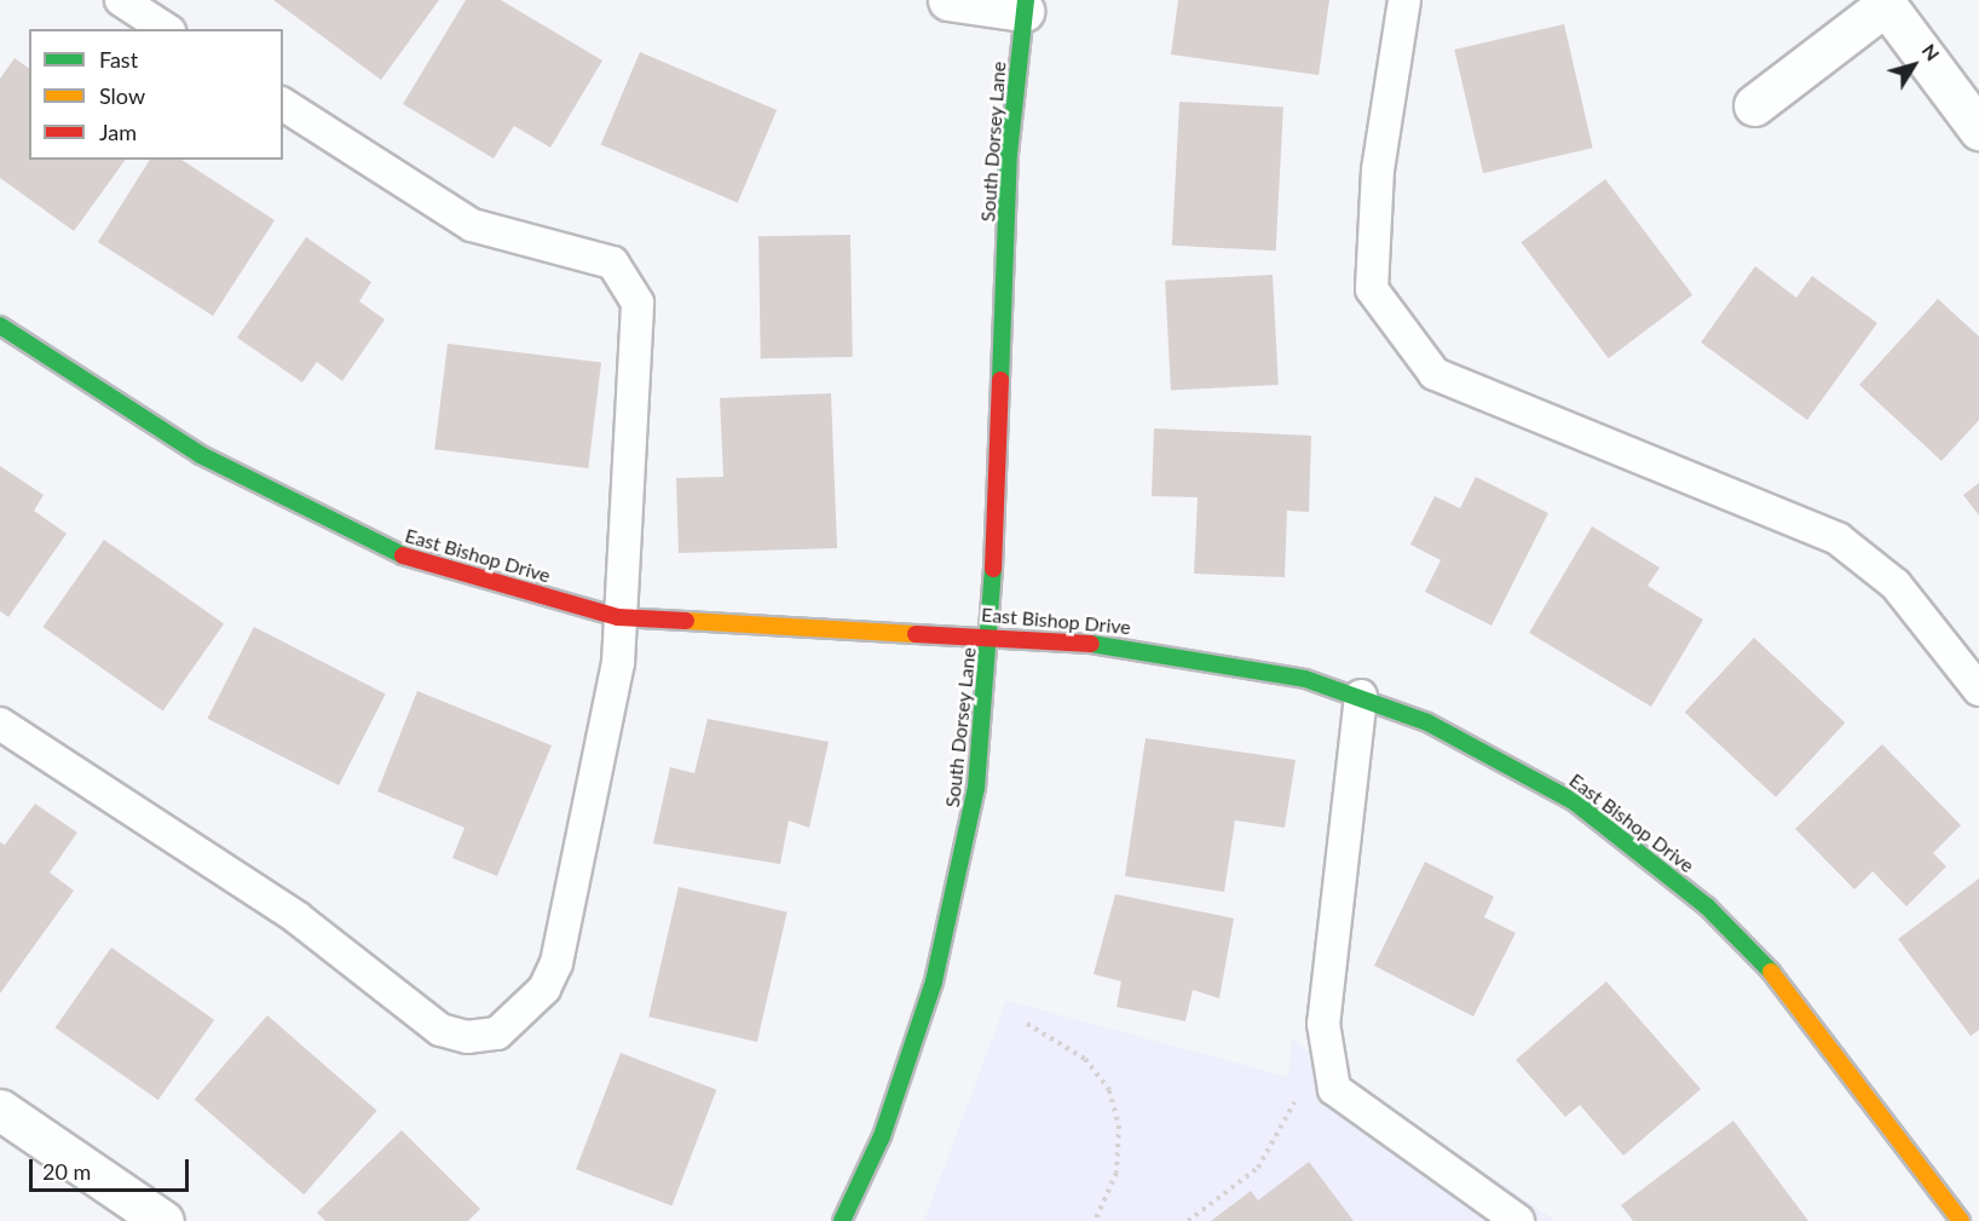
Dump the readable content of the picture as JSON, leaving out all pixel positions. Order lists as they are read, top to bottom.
{
  "streets": {
    "street": ["South Dorsey Lane", "East Bishop Drive"]
  },
  "crossings": [
    ["South Dorsey Lane", "East Bishop Drive"]
  ],
  "legend": ["Fast", "Slow", "Jam"],
  "scale_bar": "20 m",
  "north": "top right"
}
